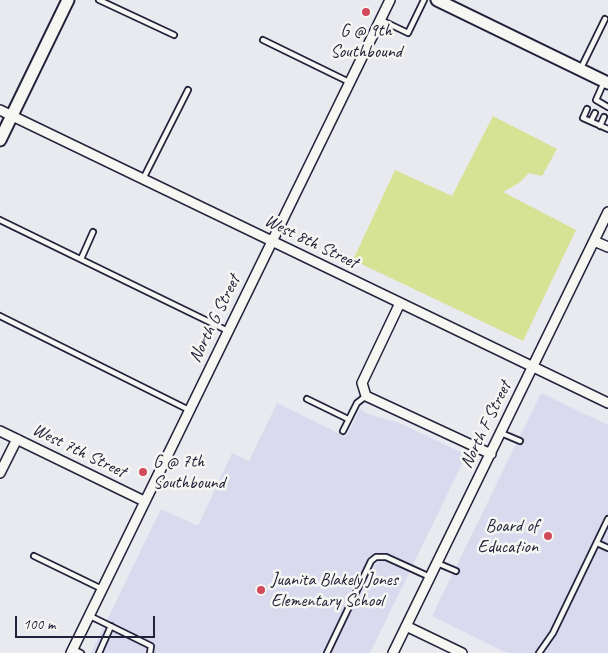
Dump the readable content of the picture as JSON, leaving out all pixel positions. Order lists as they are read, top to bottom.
{
  "streets": {
    "street": [
      "West 8th Street",
      "North G Street",
      "North F Street",
      "West 7th Street"
    ]
  },
  "crossings": [
    ["West 8th Street", "North G Street"],
    ["West 8th Street", "North F Street"],
    ["North G Street", "West 7th Street"]
  ],
  "places": [
    "G @ 9th Southbound",
    "G @ 7th Southbound",
    "Board of Education",
    "Juanita Blakely Jones Elementary School"
  ],
  "scale_bar": "100 m"
}
